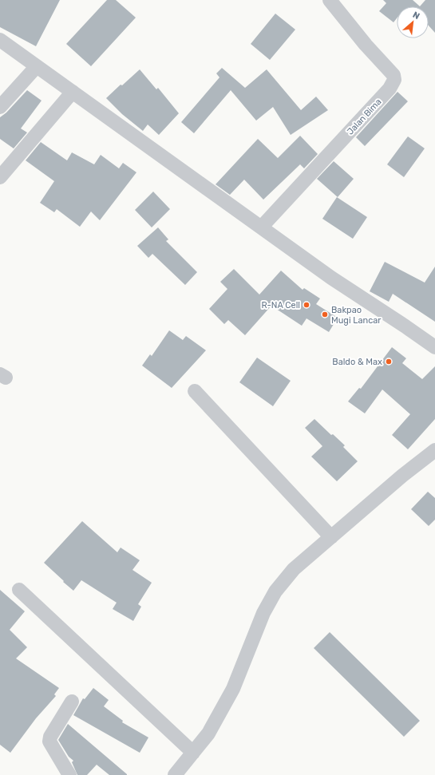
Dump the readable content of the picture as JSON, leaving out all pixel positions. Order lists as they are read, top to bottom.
{
  "streets": {
    "street": ["Jalan Bima"]
  },
  "places": ["R-NA Cell", "Bakpao Mugi Lancar", "Baldo & Max"],
  "north": "top right"
}
